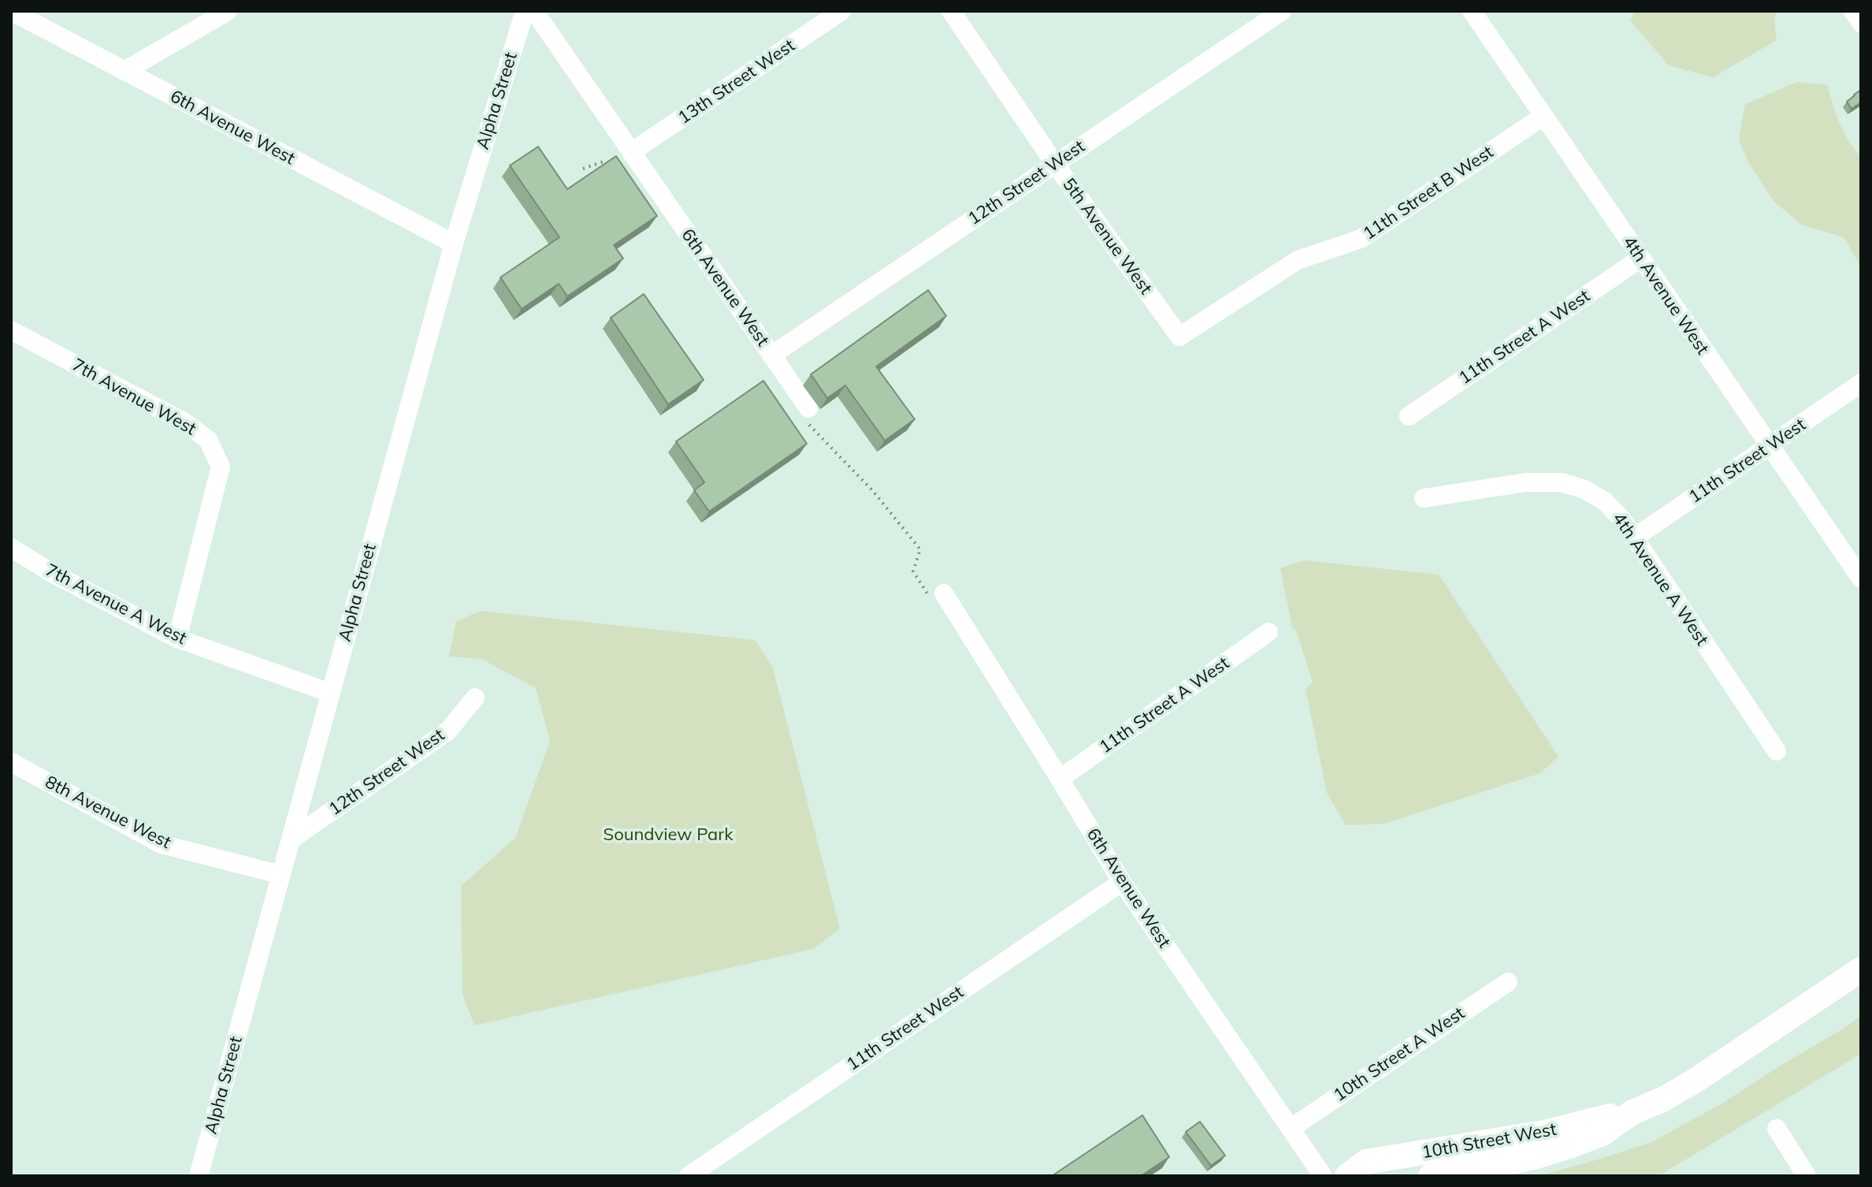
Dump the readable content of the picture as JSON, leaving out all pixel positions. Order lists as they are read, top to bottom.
{
  "streets": {
    "main road": ["10th Street West"],
    "street": [
      "13th Street West",
      "Alpha Street",
      "6th Avenue West",
      "12th Street West",
      "11th Street B West",
      "5th Avenue West",
      "4th Avenue West",
      "11th Street A West",
      "7th Avenue West",
      "11th Street West",
      "4th Avenue A West",
      "7th Avenue A West",
      "8th Avenue West",
      "10th Street A West"
    ]
  },
  "crossings": [
    ["13th Street West", "6th Avenue West"],
    ["Alpha Street", "6th Avenue West"],
    ["Alpha Street", "12th Street West"],
    ["Alpha Street", "7th Avenue A West"],
    ["Alpha Street", "8th Avenue West"],
    ["6th Avenue West", "12th Street West"],
    ["6th Avenue West", "11th Street A West"],
    ["6th Avenue West", "11th Street West"],
    ["6th Avenue West", "10th Street A West"],
    ["12th Street West", "5th Avenue West"],
    ["11th Street B West", "5th Avenue West"],
    ["11th Street B West", "4th Avenue West"],
    ["4th Avenue West", "11th Street A West"],
    ["4th Avenue West", "11th Street West"],
    ["7th Avenue West", "7th Avenue A West"],
    ["11th Street West", "4th Avenue A West"]
  ],
  "parks": ["Soundview Park"]
}
